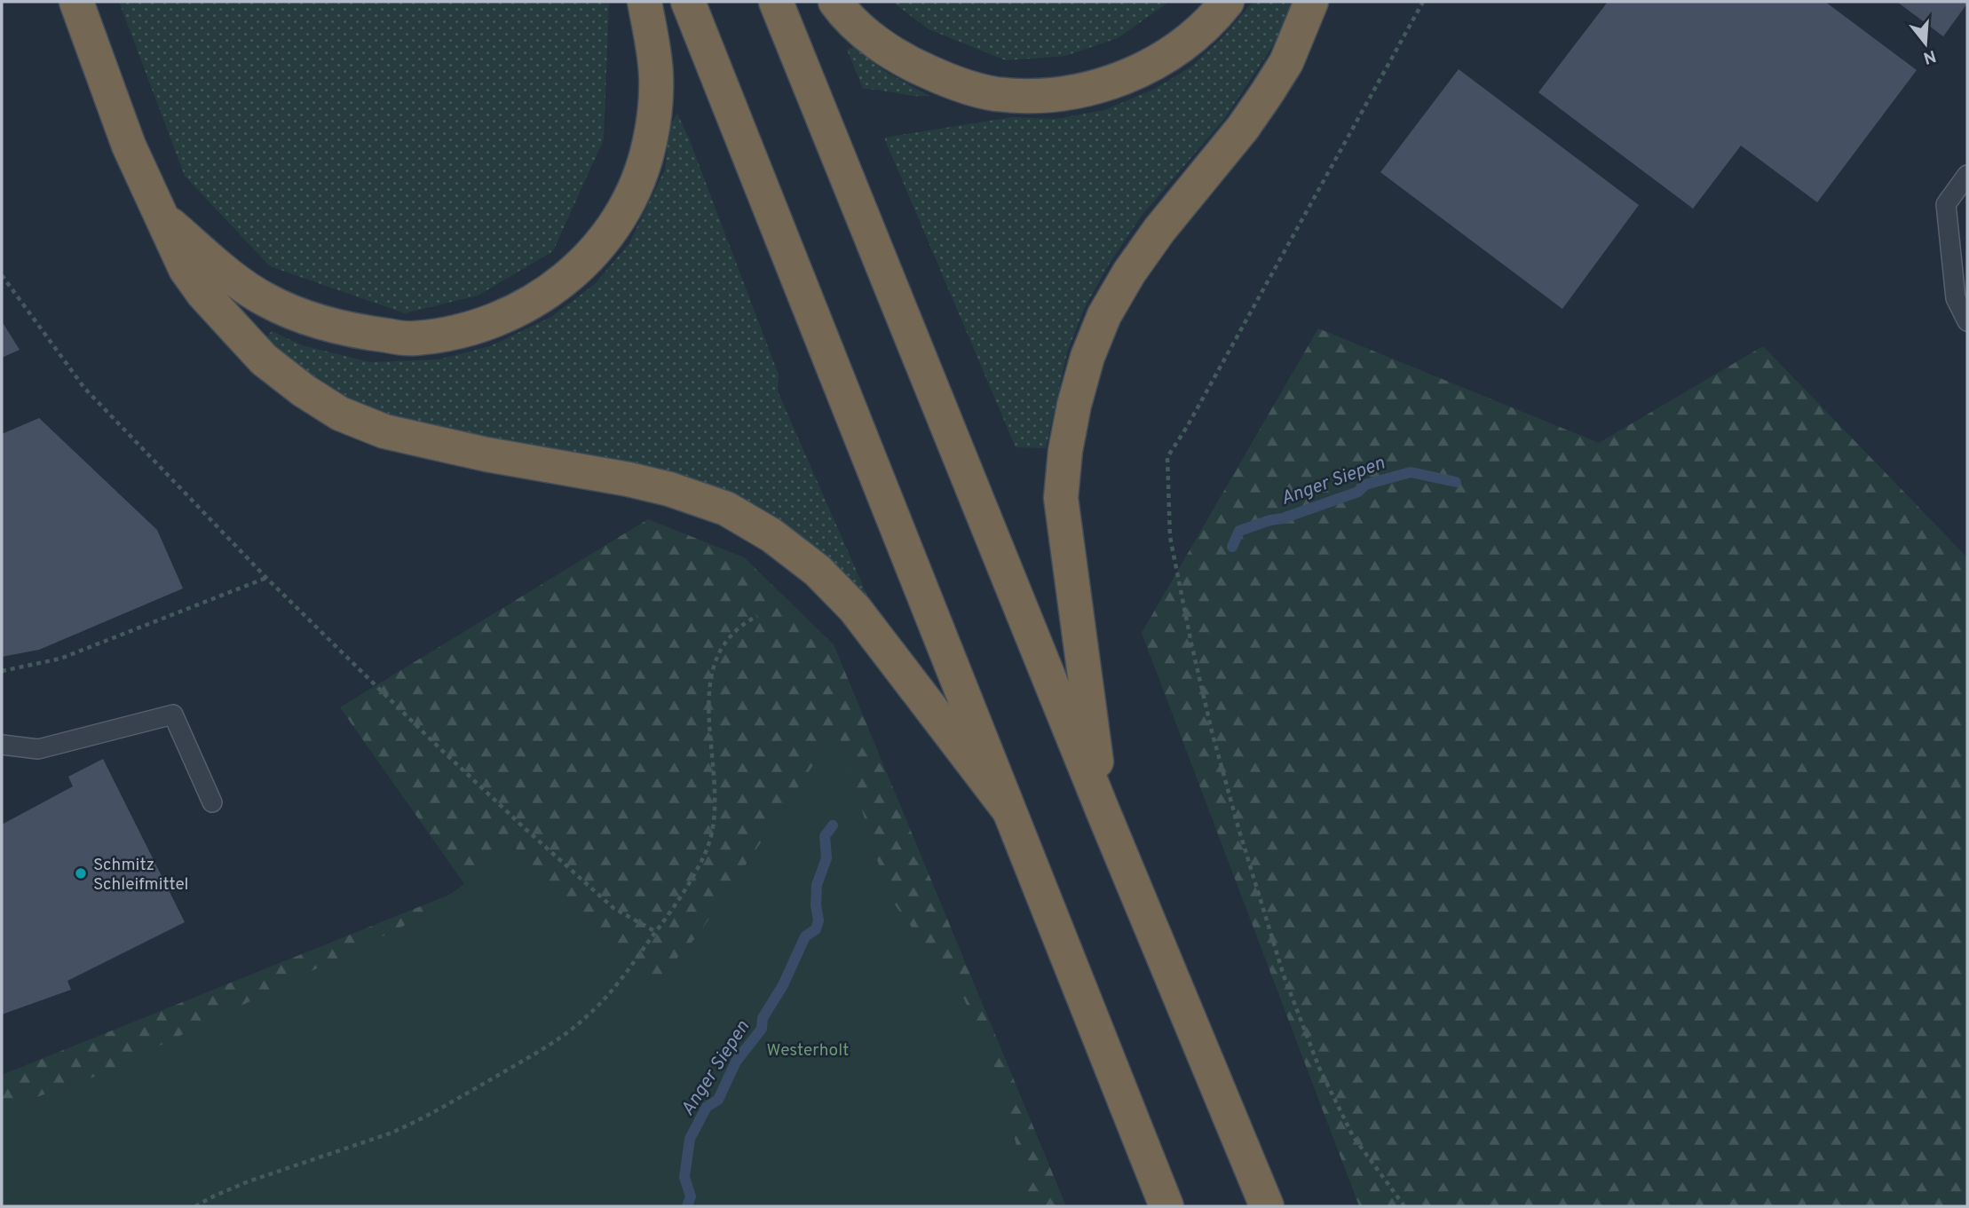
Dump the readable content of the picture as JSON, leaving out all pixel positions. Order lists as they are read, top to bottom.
{
  "water": ["Anger Siepen"],
  "parks": ["Westerholt"],
  "places": ["Schmitz Schleifmittel"],
  "north": "bottom"
}
